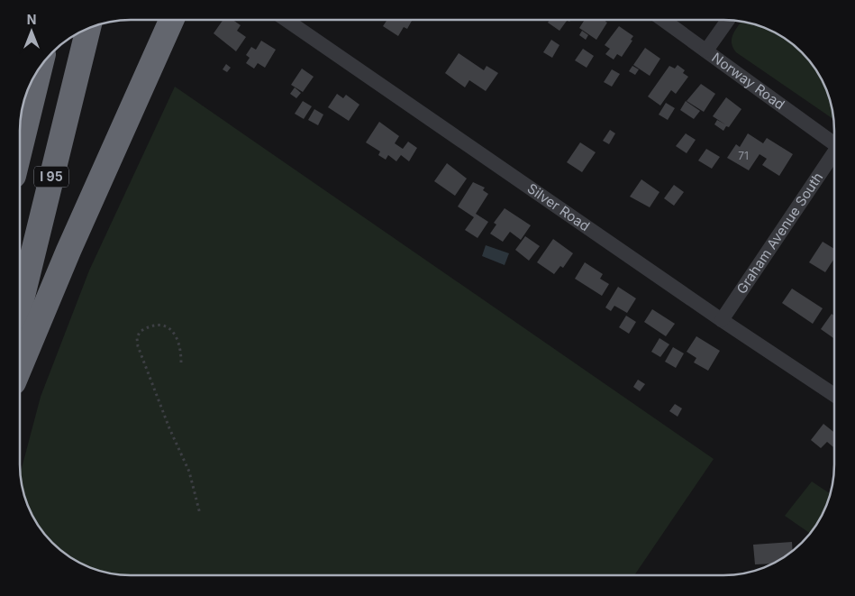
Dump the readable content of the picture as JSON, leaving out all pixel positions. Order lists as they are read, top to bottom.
{
  "streets": {
    "highway": ["I 95"],
    "street": ["Norway Road", "Silver Road", "Graham Avenue South"]
  },
  "crossings": [
    ["Silver Road", "Graham Avenue South"]
  ],
  "house_numbers": ["71"],
  "north": "top"
}
